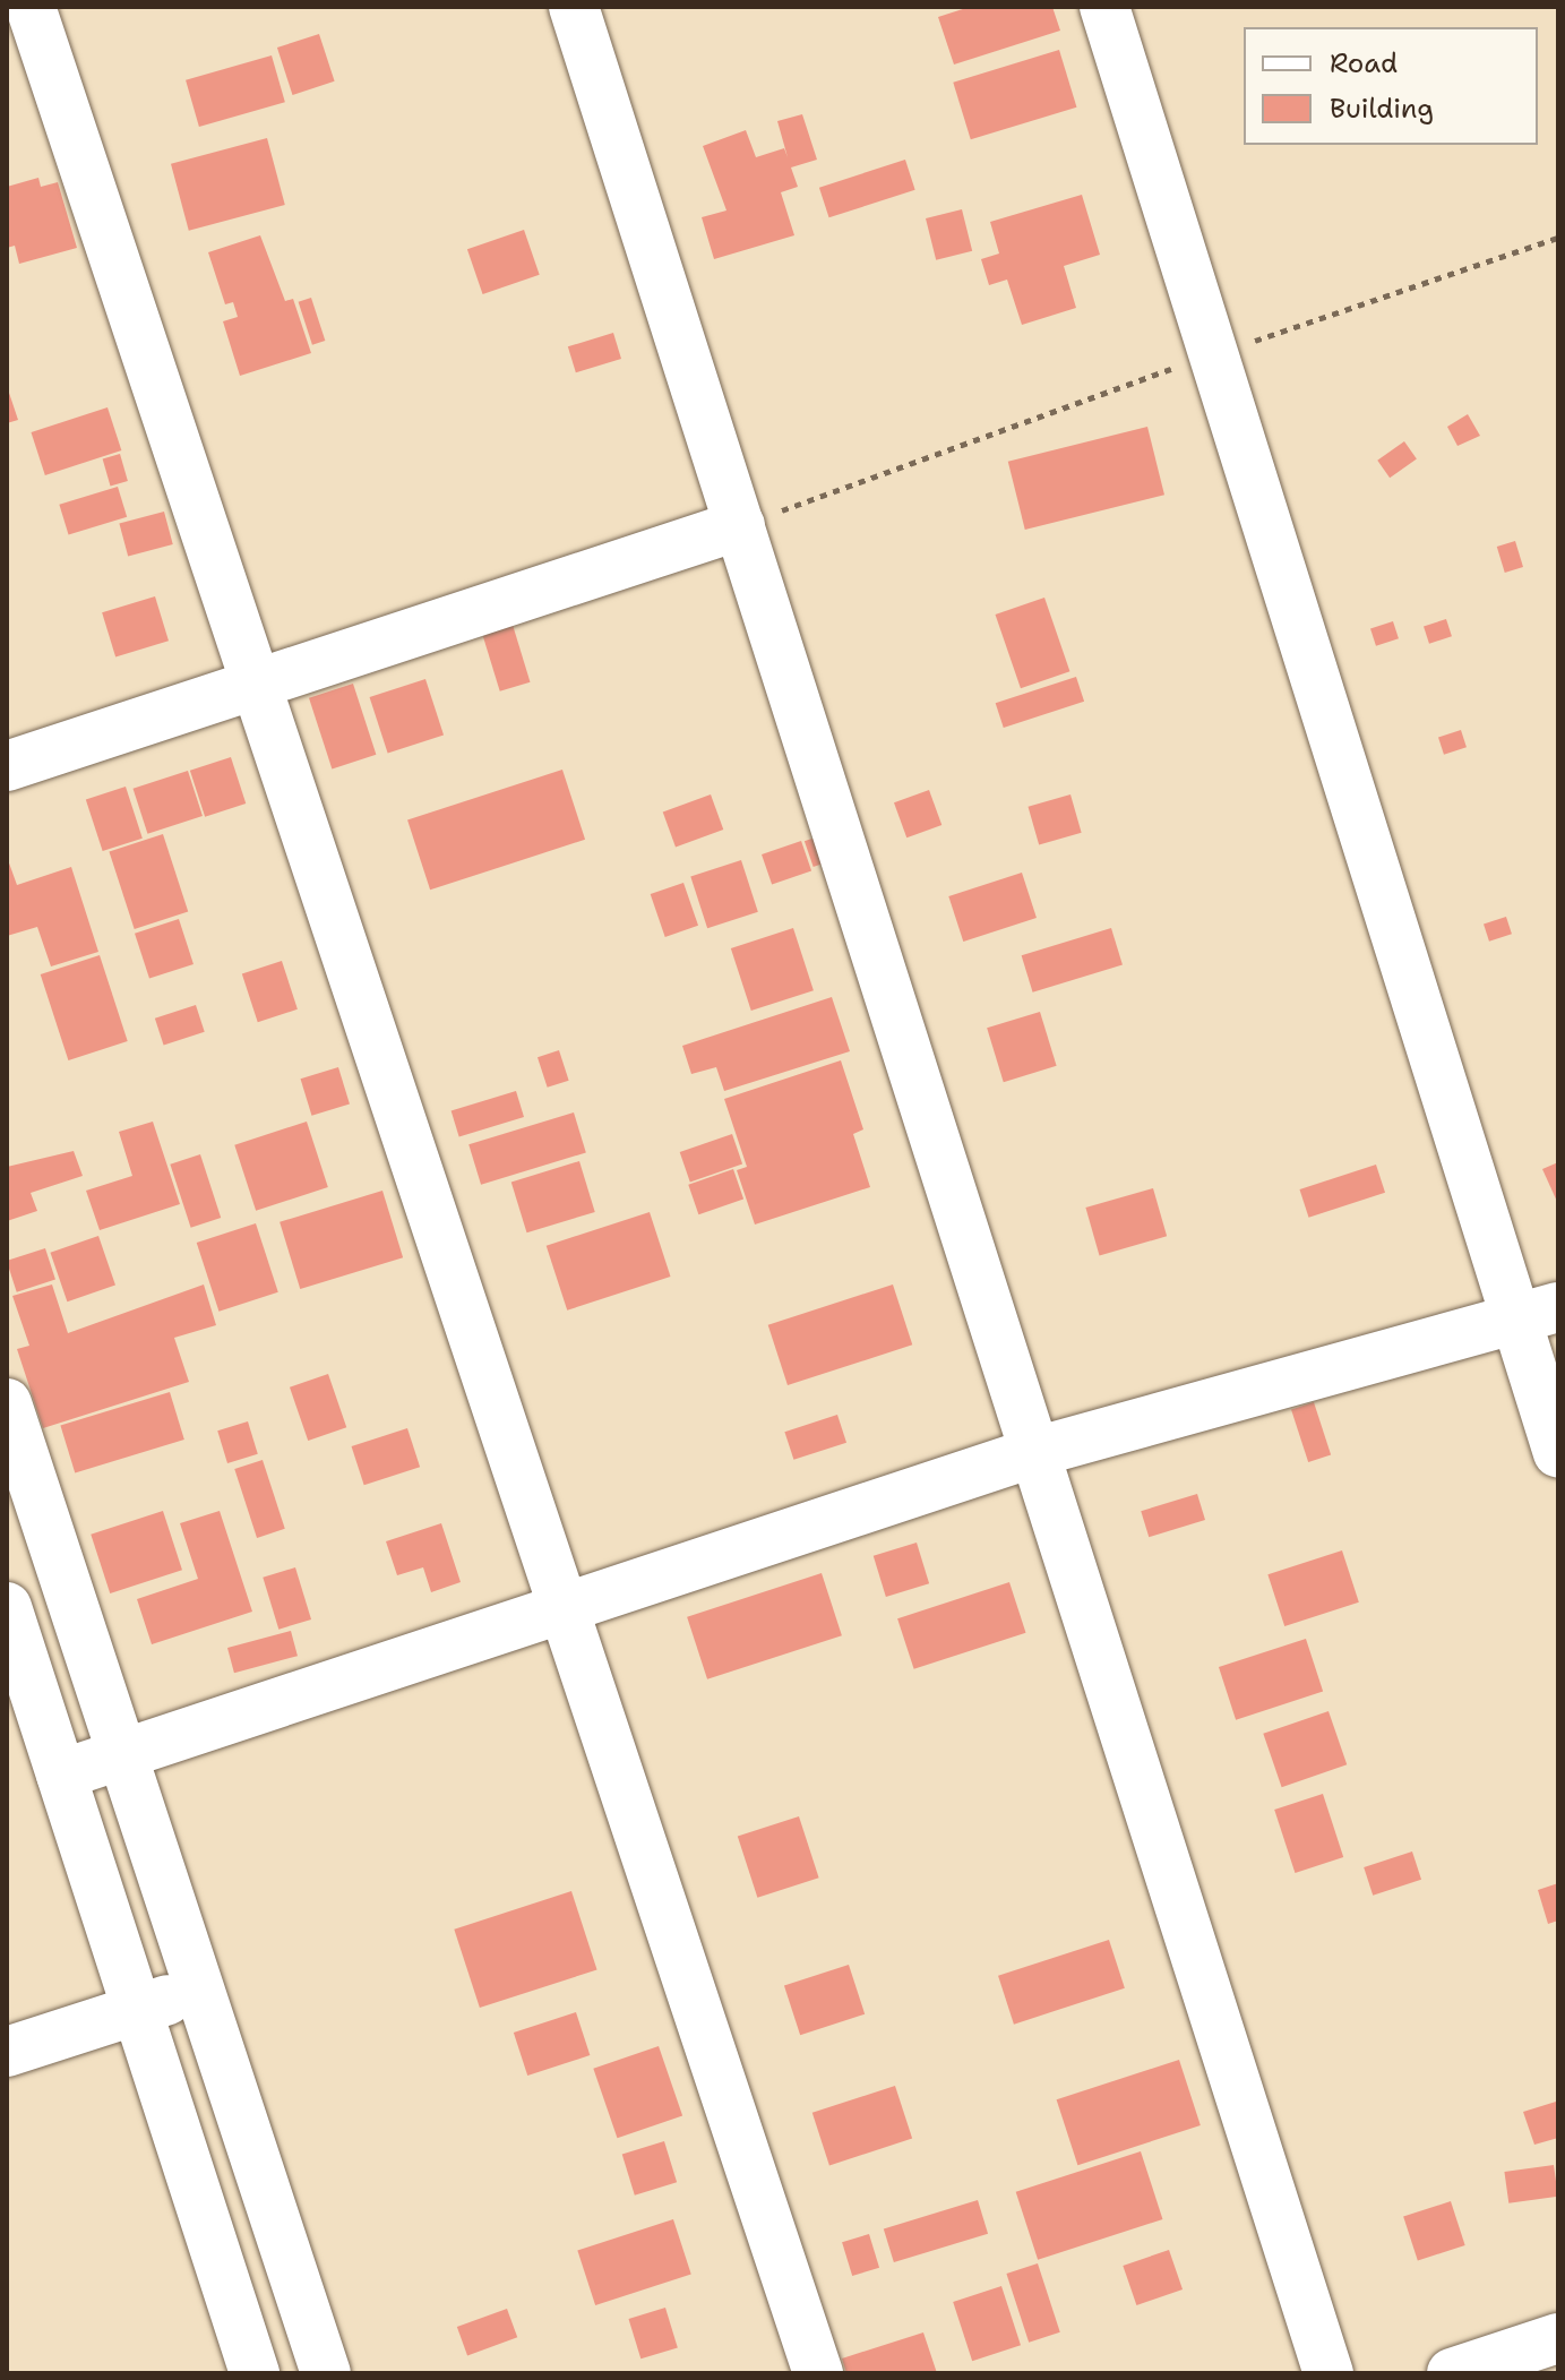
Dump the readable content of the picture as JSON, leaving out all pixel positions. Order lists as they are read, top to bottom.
{
  "legend": ["Road", "Building"]
}
